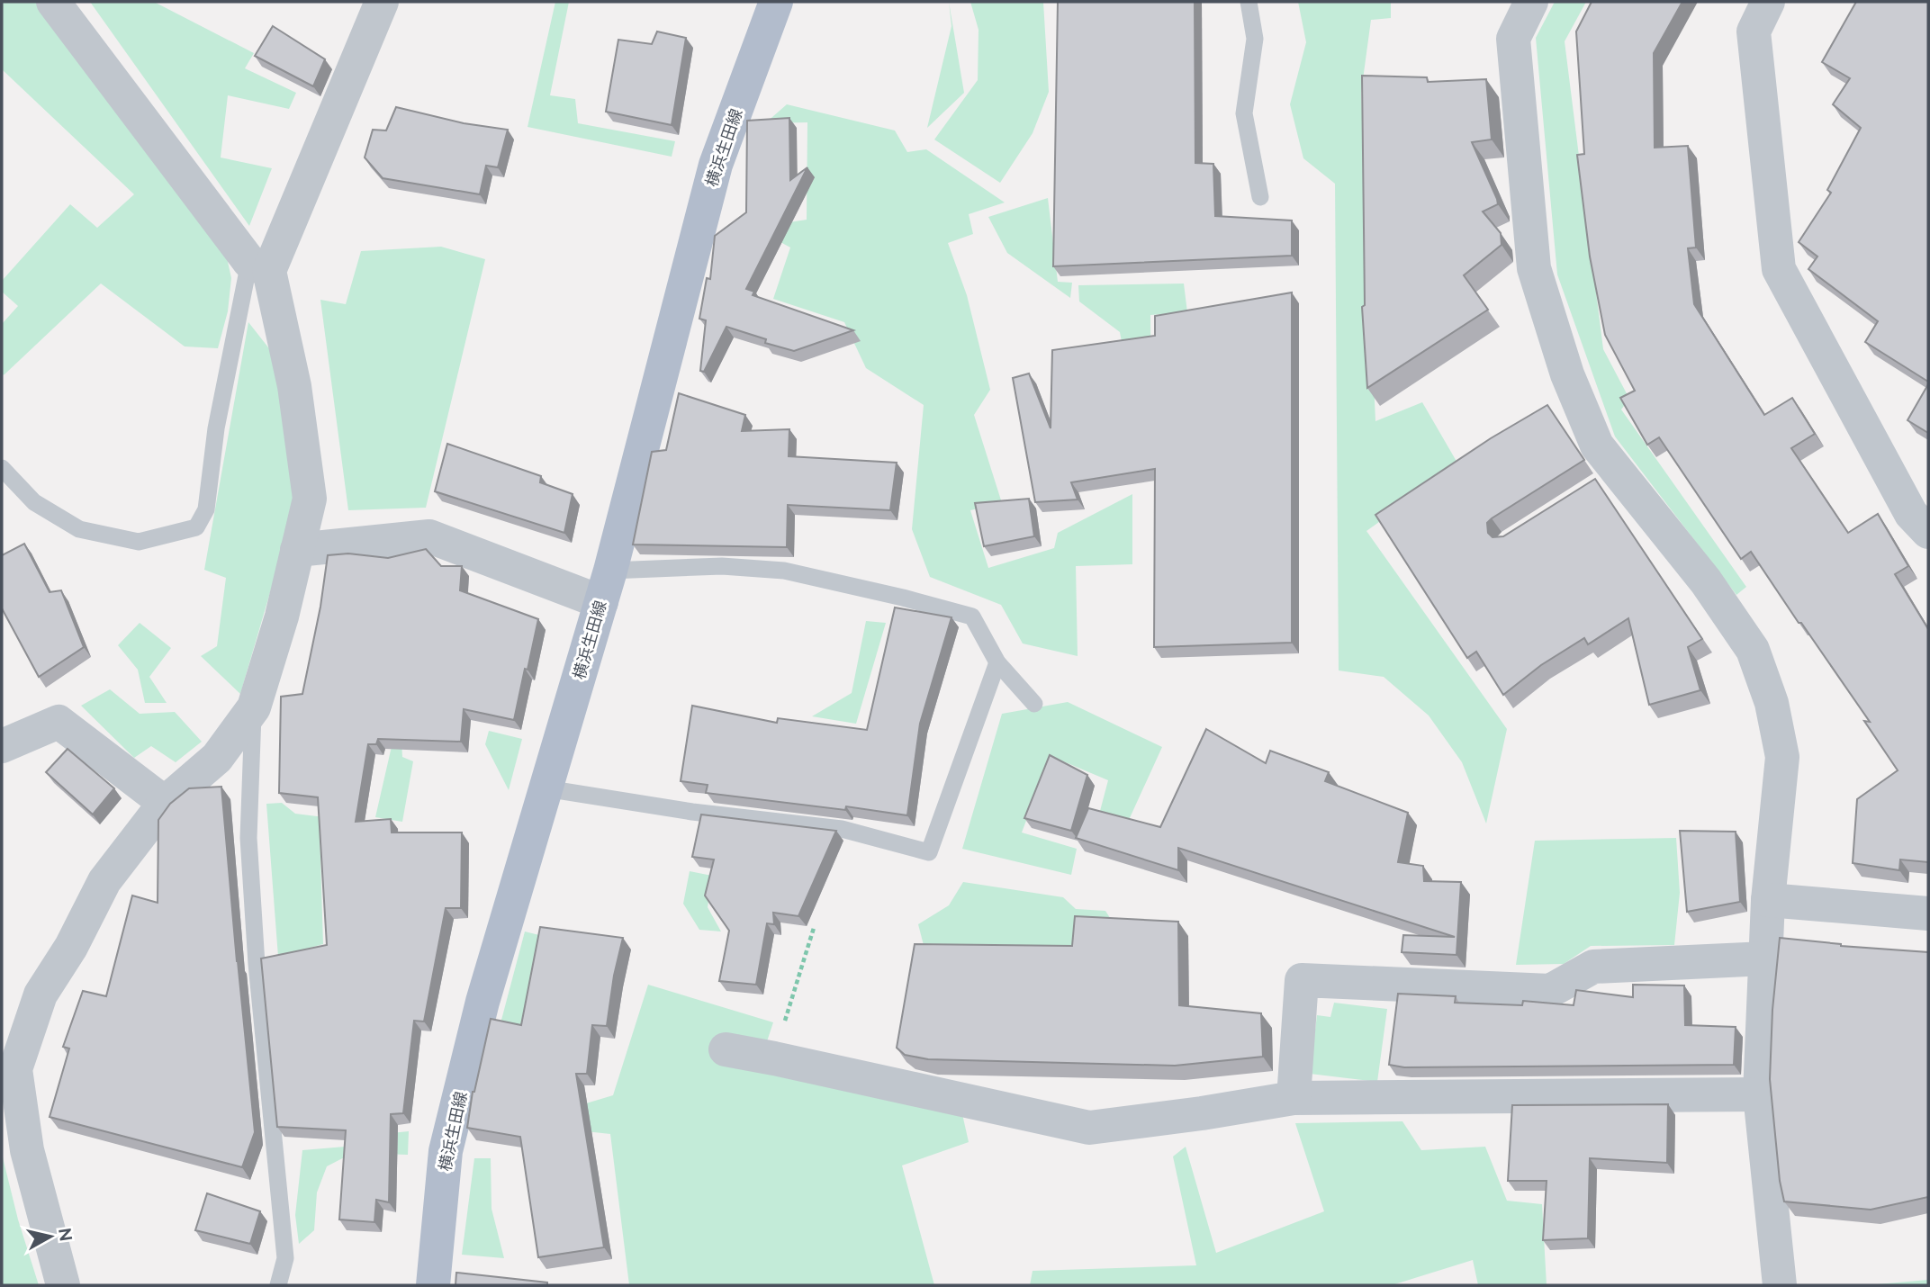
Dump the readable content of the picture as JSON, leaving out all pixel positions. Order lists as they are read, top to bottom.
{
  "streets": {
    "main road": ["横浜生田線"]
  },
  "north": "right"
}
